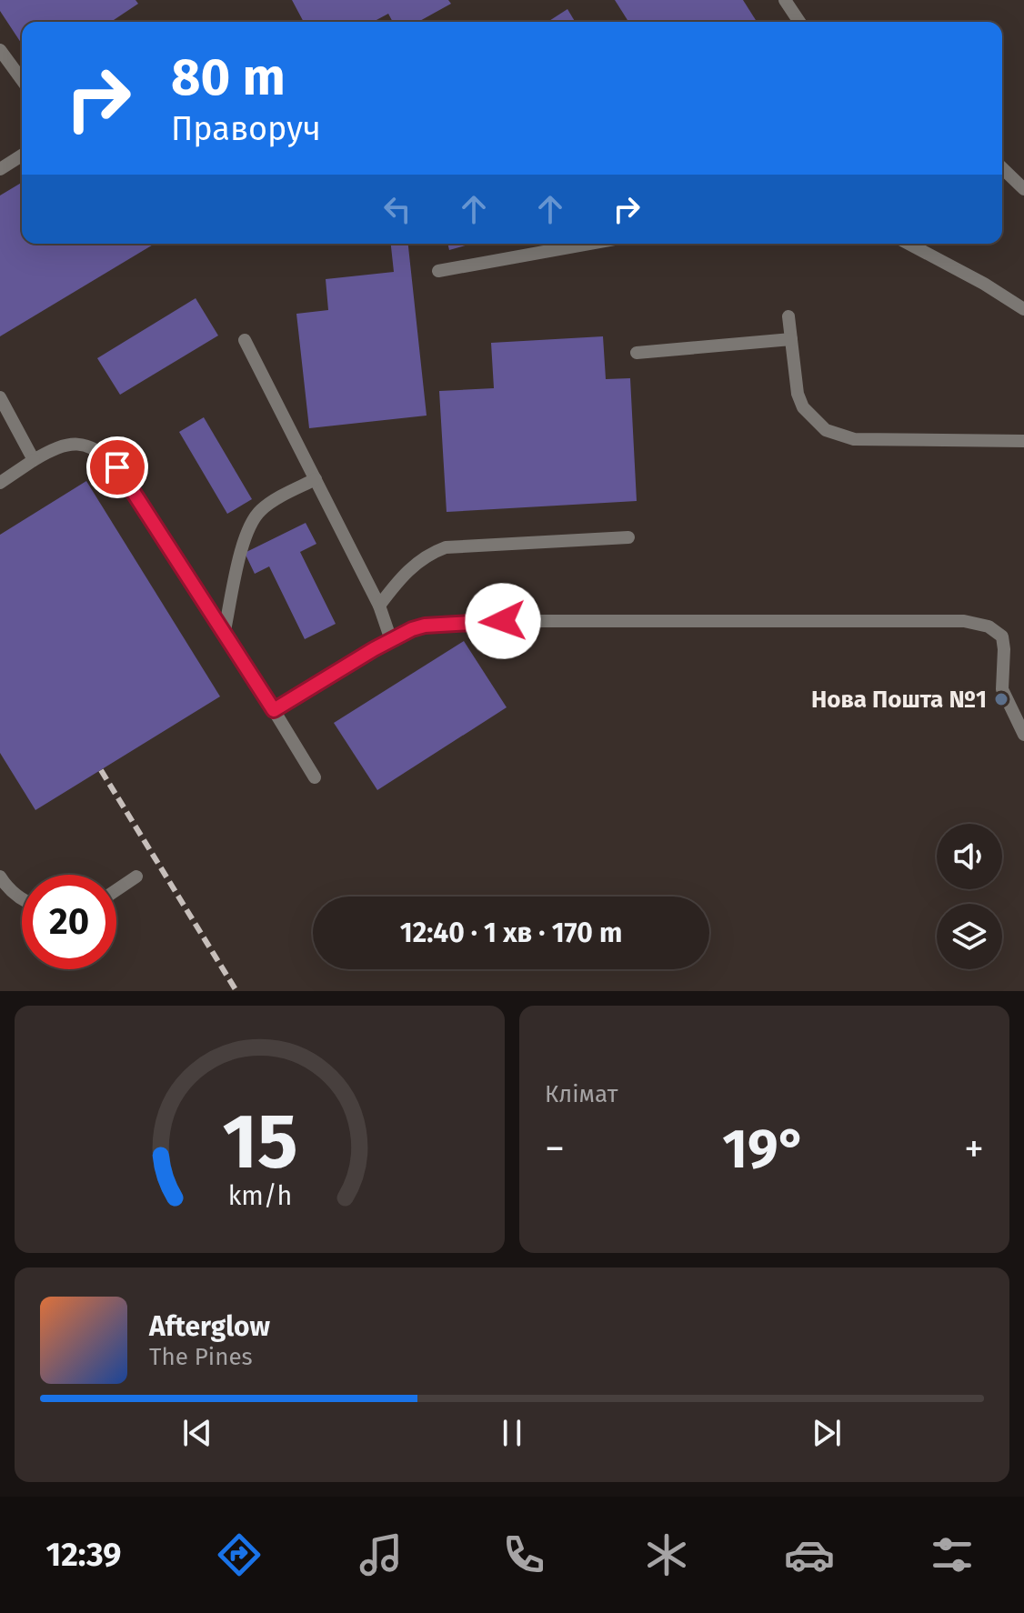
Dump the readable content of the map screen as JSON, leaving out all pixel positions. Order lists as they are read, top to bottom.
{
  "places": ["Нова Пошта №1"],
  "page": {
    "turn": ["80 m", "Праворуч"],
    "limit": "20",
    "trip": "12:40 · 1 хв · 170 m",
    "tile": "Клімат",
    "heat": ["−", "19°", "+"],
    "song": ["Afterglow", "The Pines"],
    "tabs": "12:39",
    "gauge": ["15", "km/h"]
  }
}
